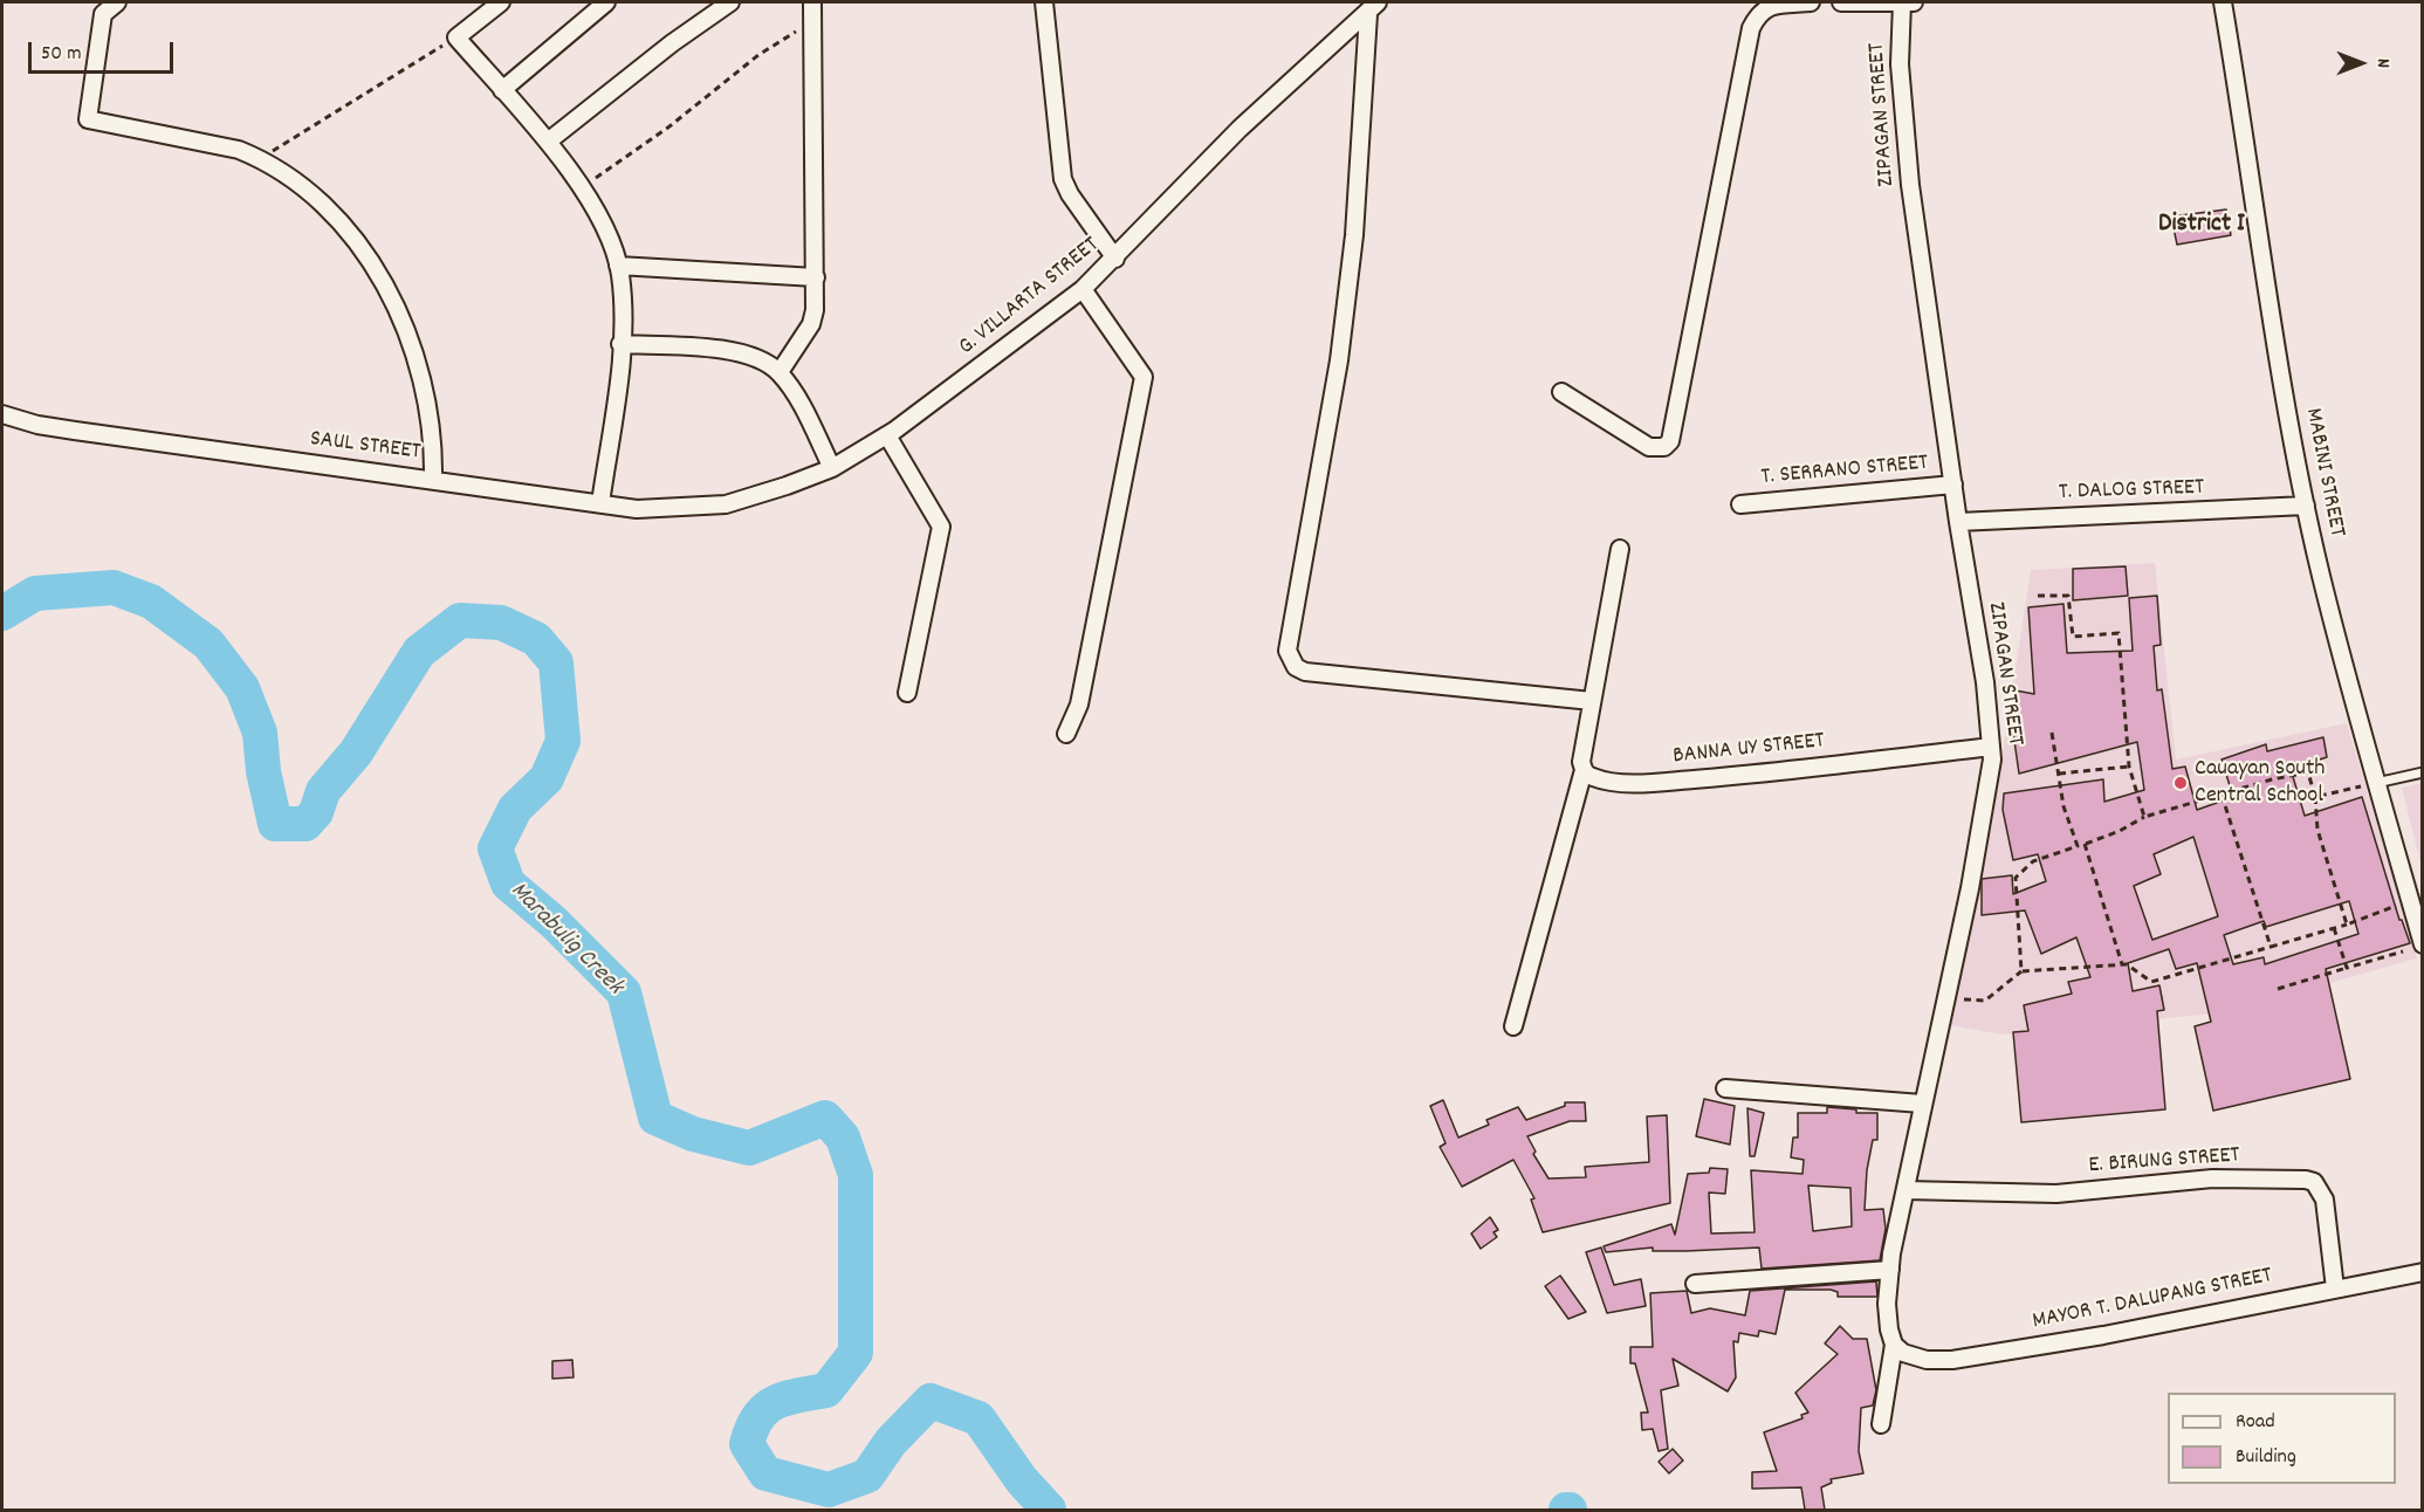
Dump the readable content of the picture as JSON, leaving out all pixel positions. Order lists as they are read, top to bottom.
{
  "streets": {
    "street": [
      "ZIPAGAN STREET",
      "G. VILLARTA STREET",
      "SAUL STREET",
      "T. SERRANO STREET",
      "MABINI STREET",
      "T. DALOG STREET",
      "BANNA UY STREET",
      "E. BIRUNG STREET",
      "MAYOR T. DALUPANG STREET"
    ]
  },
  "crossings": [
    ["ZIPAGAN STREET", "T. SERRANO STREET"],
    ["ZIPAGAN STREET", "T. DALOG STREET"],
    ["ZIPAGAN STREET", "BANNA UY STREET"],
    ["ZIPAGAN STREET", "E. BIRUNG STREET"],
    ["ZIPAGAN STREET", "MAYOR T. DALUPANG STREET"],
    ["G. VILLARTA STREET", "SAUL STREET"],
    ["MABINI STREET", "T. DALOG STREET"],
    ["E. BIRUNG STREET", "MAYOR T. DALUPANG STREET"]
  ],
  "districts": ["District I"],
  "water": ["Marabulig Creek"],
  "places": ["Cauayan South Central School"],
  "legend": ["Road", "Building"],
  "scale_bar": "50 m",
  "north": "right"
}
